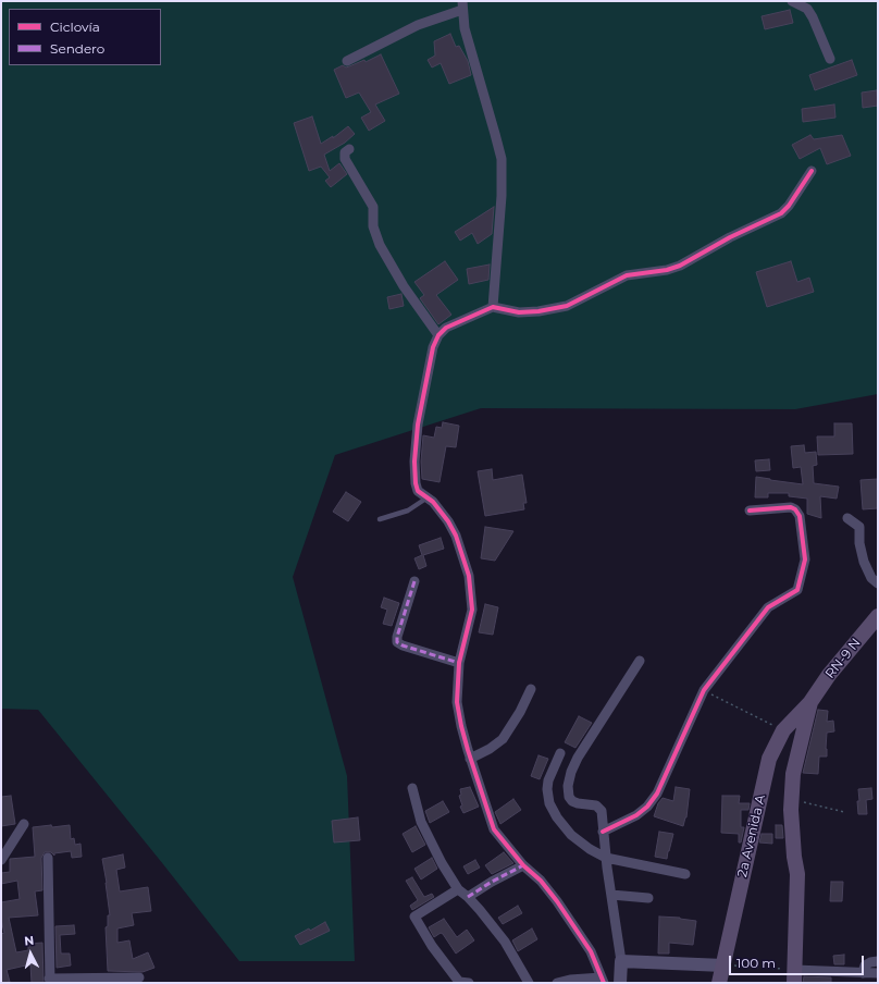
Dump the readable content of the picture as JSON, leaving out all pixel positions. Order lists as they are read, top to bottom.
{
  "streets": {
    "main road": ["RN-9 N", "2a Avenida A"]
  },
  "crossings": [
    ["RN-9 N", "2a Avenida A"]
  ],
  "legend": ["Ciclovía", "Sendero"],
  "scale_bar": "100 m",
  "north": "top"
}
